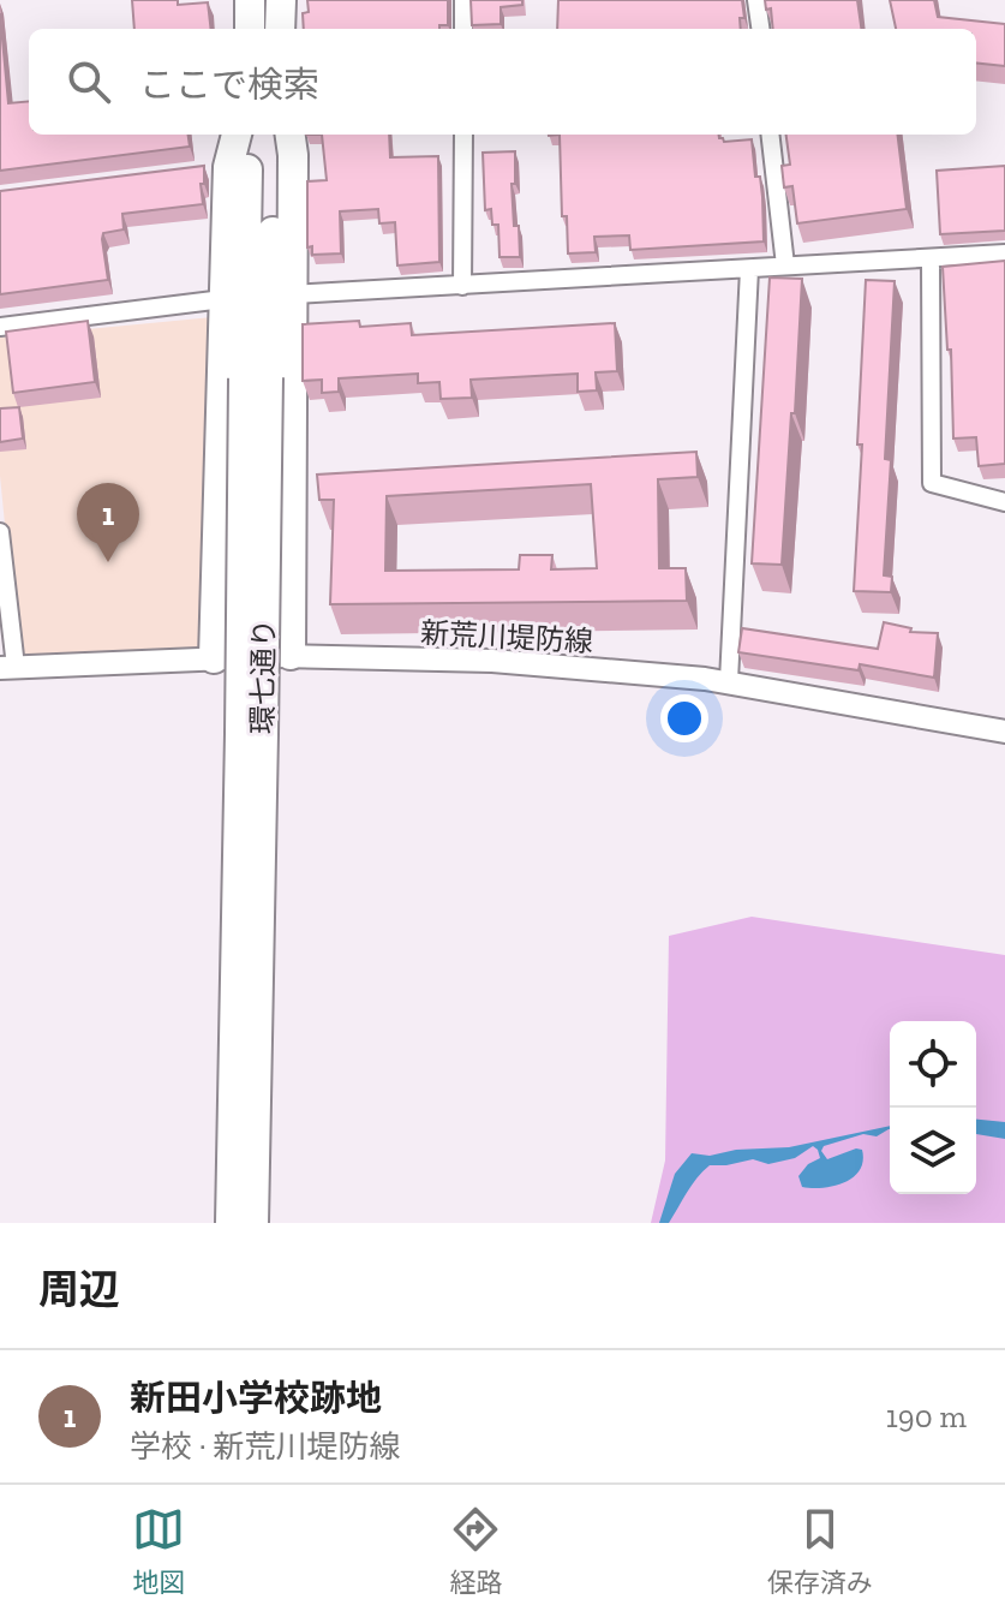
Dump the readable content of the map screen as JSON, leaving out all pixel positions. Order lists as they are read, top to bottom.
{
  "streets": {
    "main road": ["環七通り"],
    "street": ["新荒川堤防線"]
  },
  "page": {
    "search": "ここで検索",
    "pins": "1",
    "heading": "周辺",
    "list": [
      {
        "mark": "1",
        "name": "新田小学校跡地",
        "note": "学校 · 新荒川堤防線",
        "value": "190 m"
      }
    ],
    "nav": ["地図", "経路", "保存済み"]
  }
}
